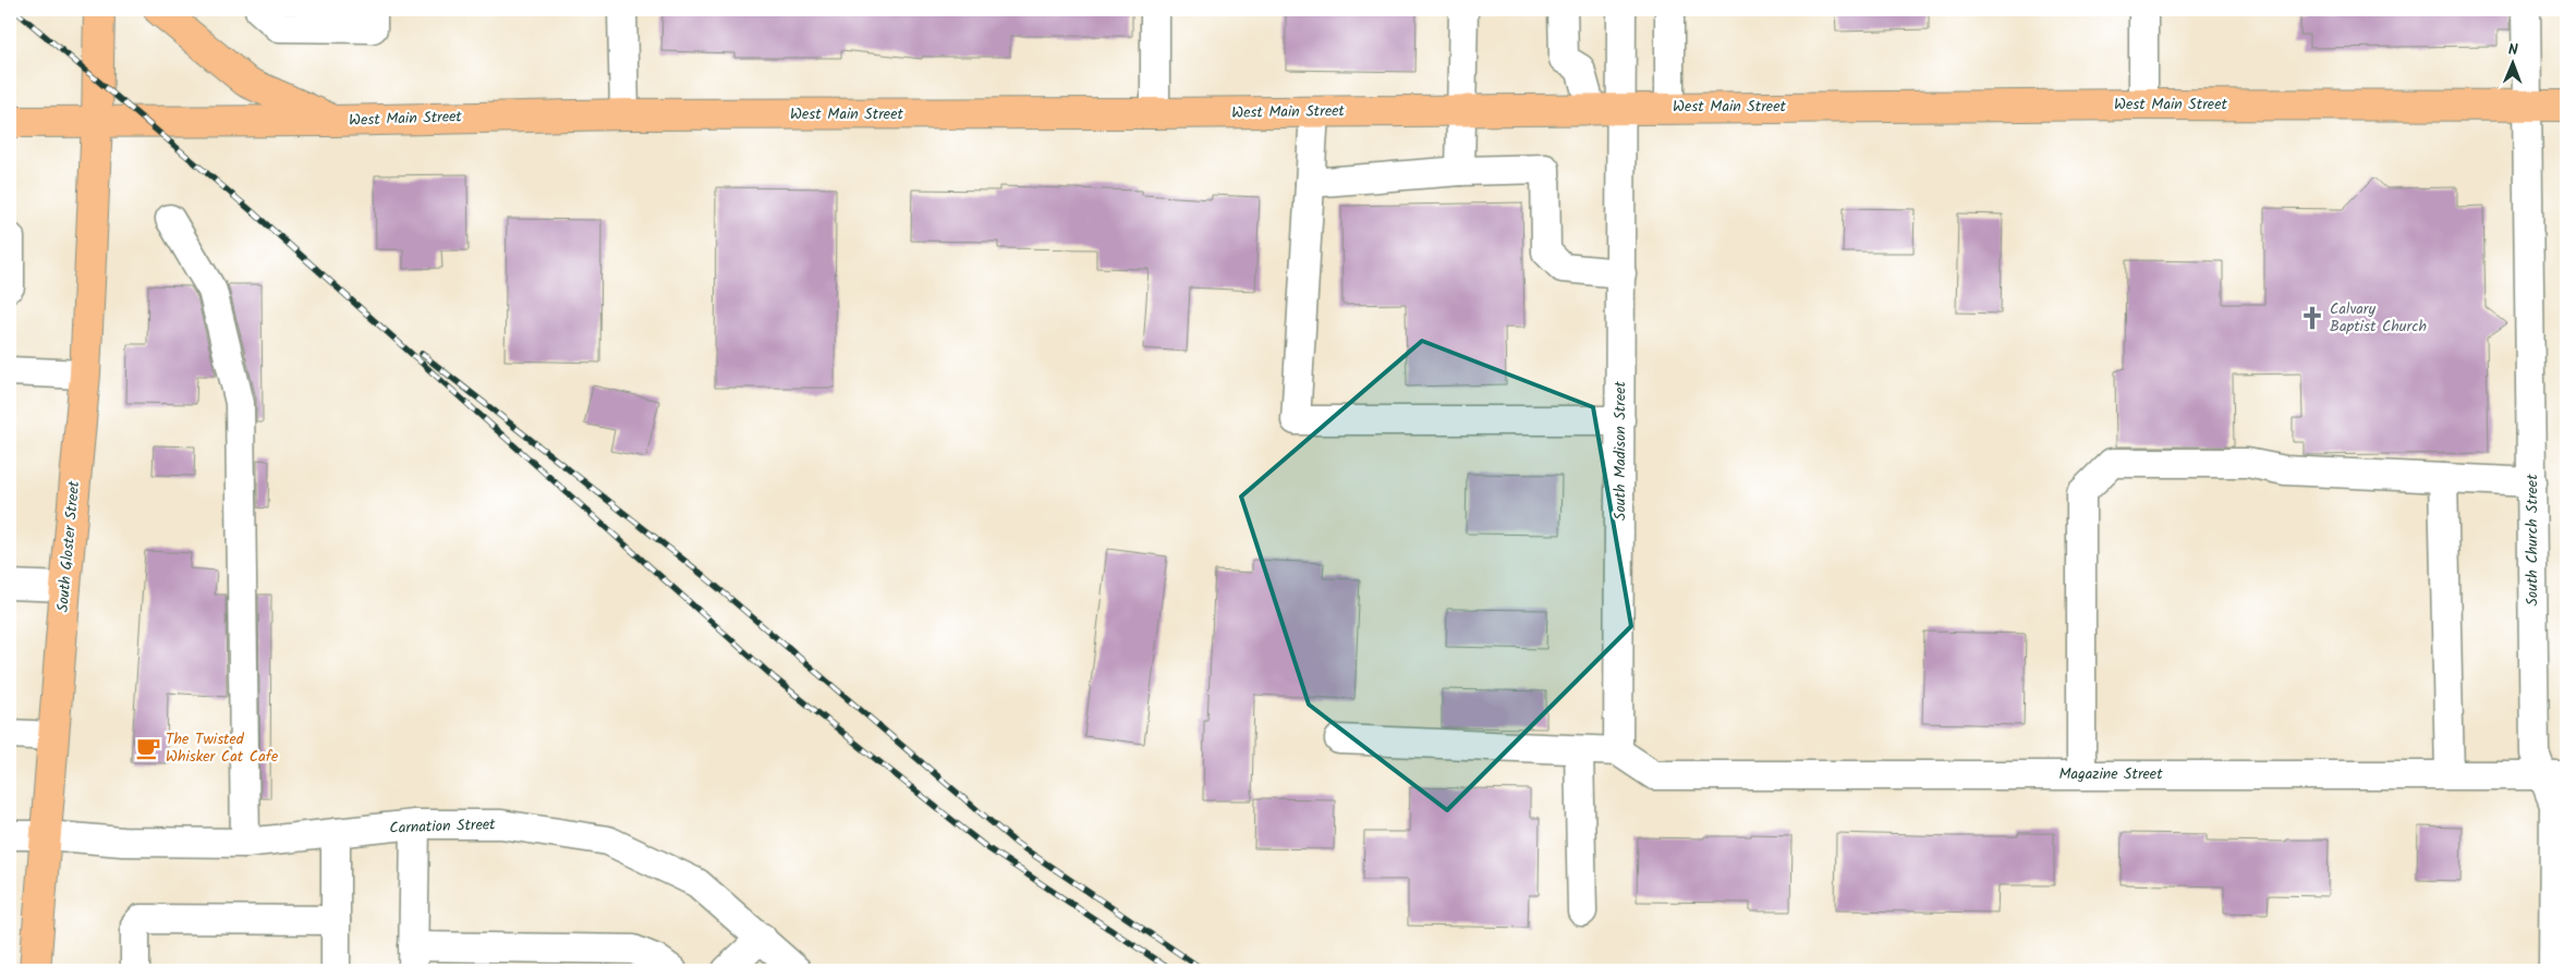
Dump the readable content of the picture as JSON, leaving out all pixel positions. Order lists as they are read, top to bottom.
{
  "streets": {
    "main road": ["West Main Street", "South Gloster Street"],
    "street": [
      "South Madison Street",
      "South Church Street",
      "Magazine Street",
      "Carnation Street"
    ]
  },
  "crossings": [
    ["West Main Street", "South Madison Street"],
    ["West Main Street", "South Church Street"],
    ["West Main Street", "South Gloster Street"],
    ["South Madison Street", "Magazine Street"],
    ["South Church Street", "Magazine Street"],
    ["South Gloster Street", "Carnation Street"]
  ],
  "places": {
    "church": ["Calvary Baptist Church"],
    "cafe": ["The Twisted Whisker Cat Cafe"]
  },
  "north": "top"
}
